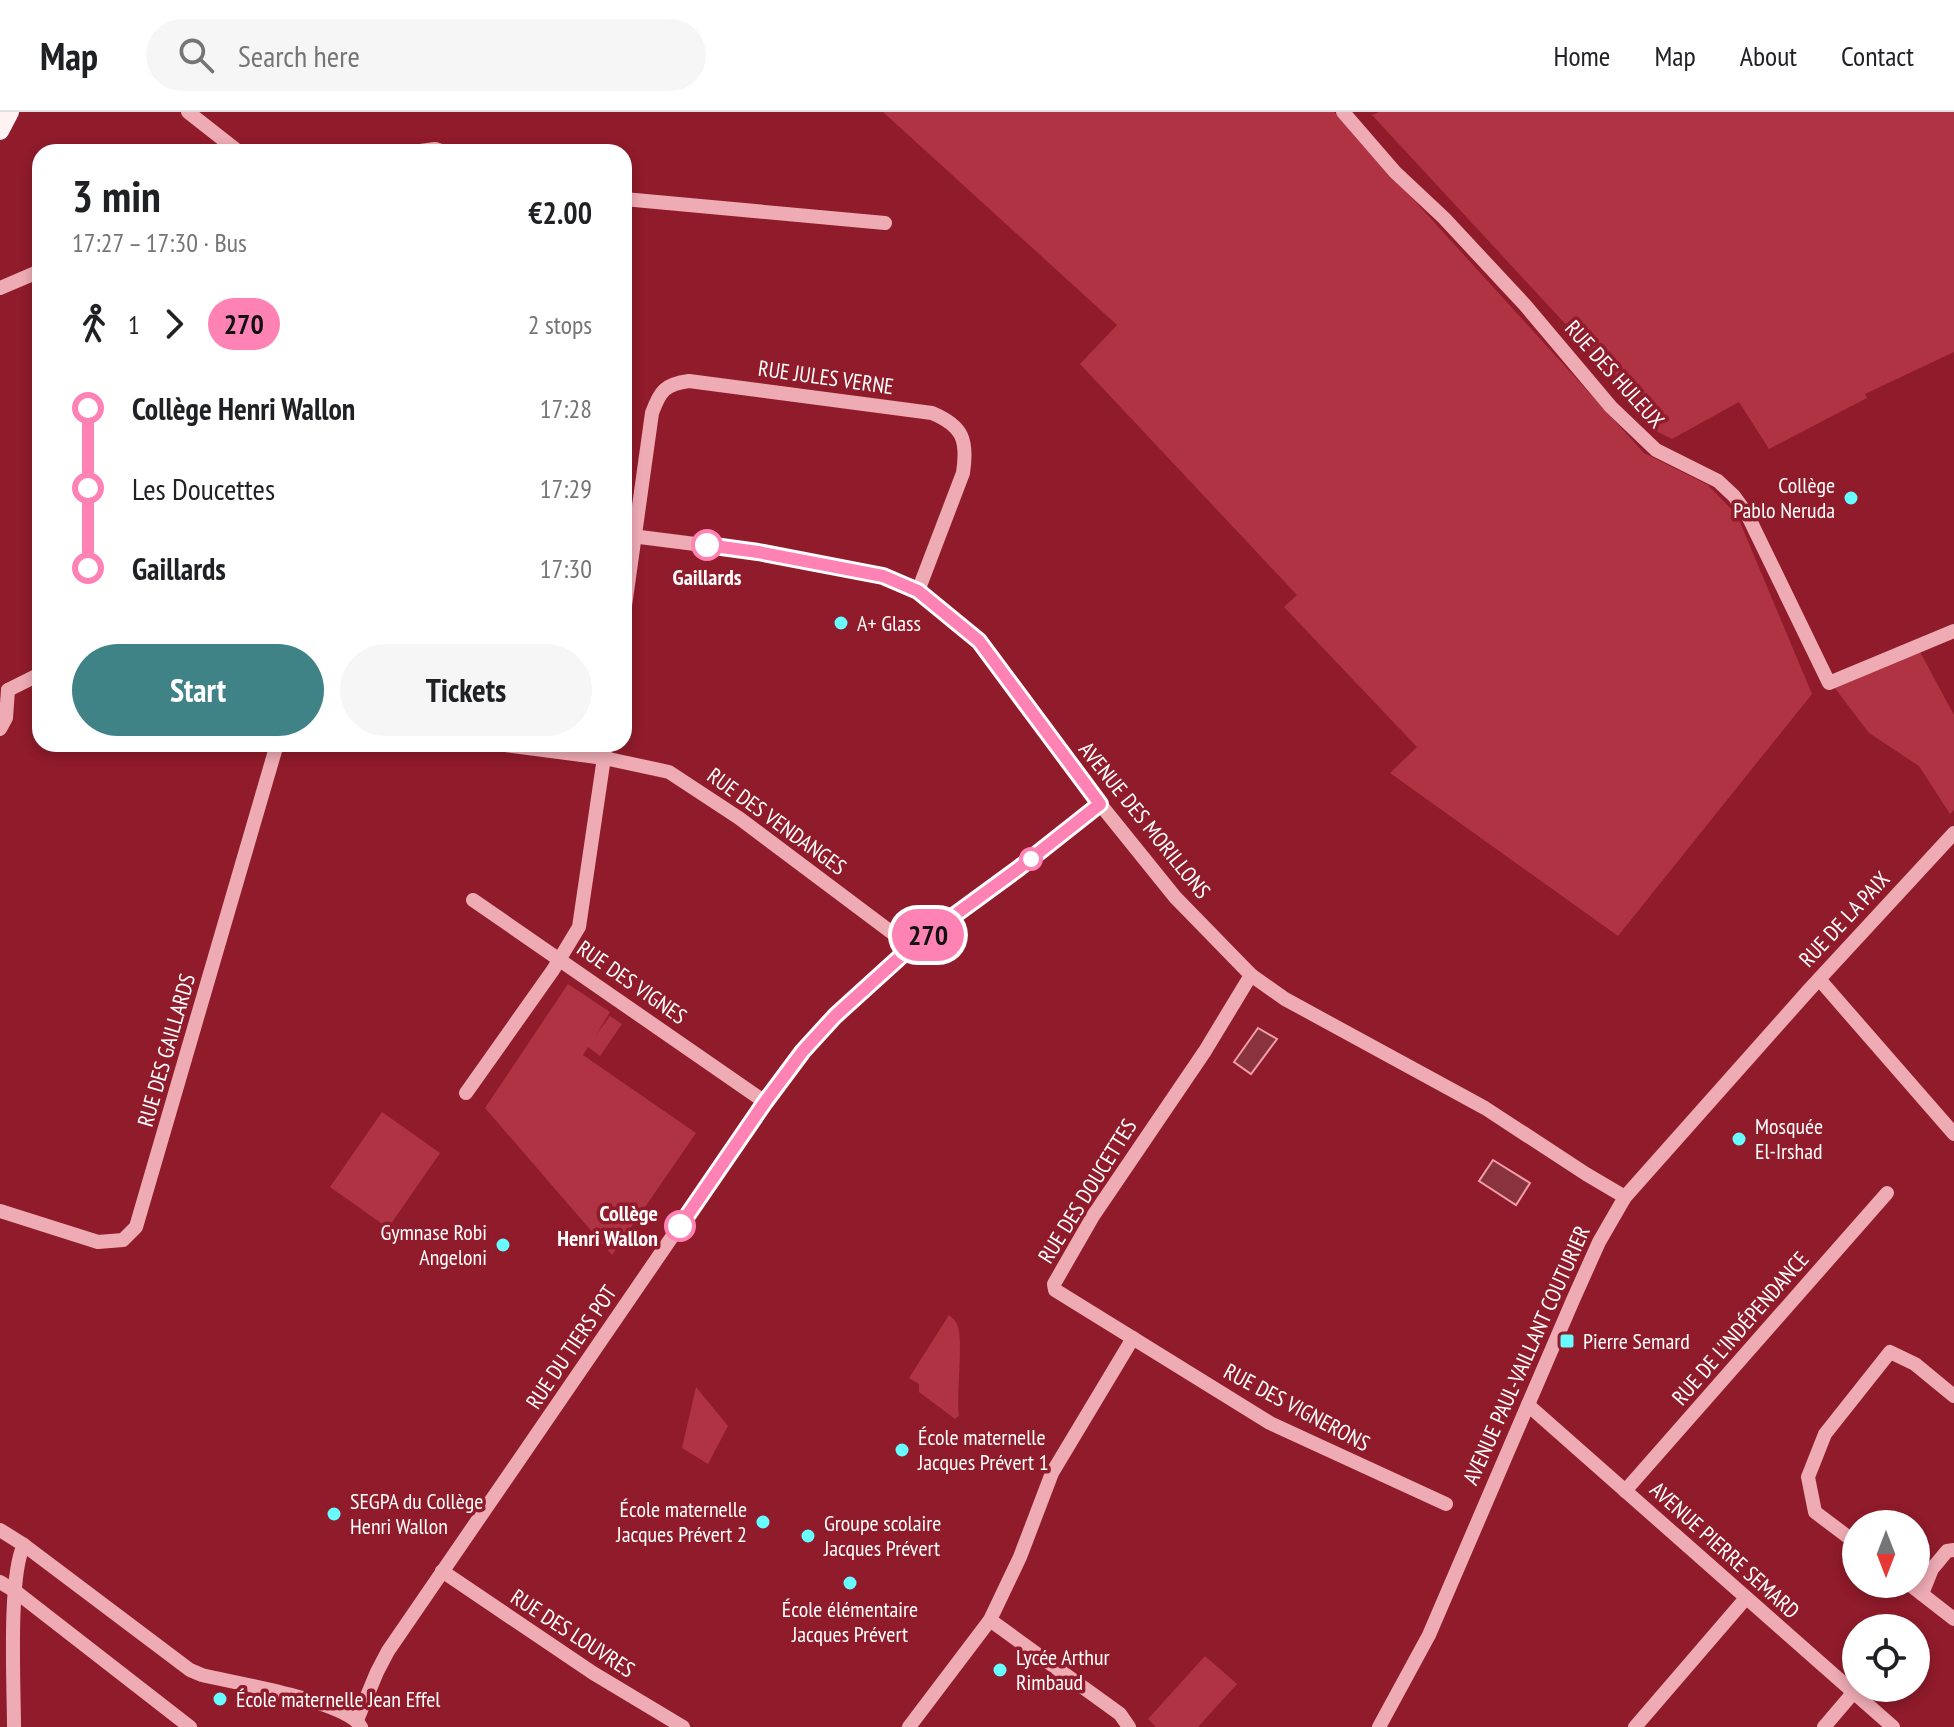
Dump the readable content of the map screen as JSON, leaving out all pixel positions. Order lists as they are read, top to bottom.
{
  "streets": {
    "street": [
      "RUE DES HULEUX",
      "RUE JULES VERNE",
      "AVENUE DES MORILLONS",
      "RUE DES VENDANGES",
      "RUE DE LA PAIX",
      "RUE DES VIGNES",
      "RUE DES GAILLARDS",
      "RUE DES DOUCETTES",
      "RUE DE L'INDÉPENDANCE",
      "RUE DU TIERS POT",
      "AVENUE PAUL-VAILLANT COUTURIER",
      "RUE DES VIGNERONS",
      "AVENUE PIERRE SEMARD",
      "RUE DES LOUVRES"
    ]
  },
  "crossings": [
    ["RUE JULES VERNE", "AVENUE DES MORILLONS"],
    ["AVENUE DES MORILLONS", "RUE DES DOUCETTES"],
    ["AVENUE DES MORILLONS", "RUE DU TIERS POT"],
    ["AVENUE DES MORILLONS", "AVENUE PAUL-VAILLANT COUTURIER"],
    ["RUE DES VENDANGES", "RUE DU TIERS POT"],
    ["RUE DE LA PAIX", "AVENUE PAUL-VAILLANT COUTURIER"],
    ["RUE DES VIGNES", "RUE DU TIERS POT"],
    ["RUE DES DOUCETTES", "RUE DES VIGNERONS"],
    ["RUE DE L'INDÉPENDANCE", "AVENUE PIERRE SEMARD"],
    ["RUE DU TIERS POT", "RUE DES LOUVRES"],
    ["AVENUE PAUL-VAILLANT COUTURIER", "AVENUE PIERRE SEMARD"]
  ],
  "places": {
    "other": [
      "Collège Pablo Neruda",
      "Gaillards",
      "A+ Glass",
      "Mosquée El-Irshad",
      "Collège Henri Wallon",
      "Gymnase Robi Angeloni",
      "École maternelle Jacques Prévert 1",
      "SEGPA du Collège Henri Wallon",
      "École maternelle Jacques Prévert 2",
      "Groupe scolaire Jacques Prévert",
      "École élémentaire Jacques Prévert",
      "Lycée Arthur Rimbaud",
      "École maternelle Jean Effel"
    ],
    "transit": ["Pierre Semard"]
  },
  "lines": ["bus line 270"],
  "north": "bottom",
  "page": {
    "header": "Map",
    "search": "Search here",
    "nav": [
      "Home",
      "Map",
      "About",
      "Contact"
    ],
    "on_map": "270",
    "heading": ["3 min", "17:27 – 17:30 · Bus", "€2.00"],
    "legs": ["1", "270", "2 stops"],
    "list": [
      {
        "name": "Collège Henri Wallon",
        "value": "17:28"
      },
      {
        "name": "Les Doucettes",
        "value": "17:29"
      },
      {
        "name": "Gaillards",
        "value": "17:30"
      }
    ],
    "buttons": ["Start", "Tickets"]
  }
}
